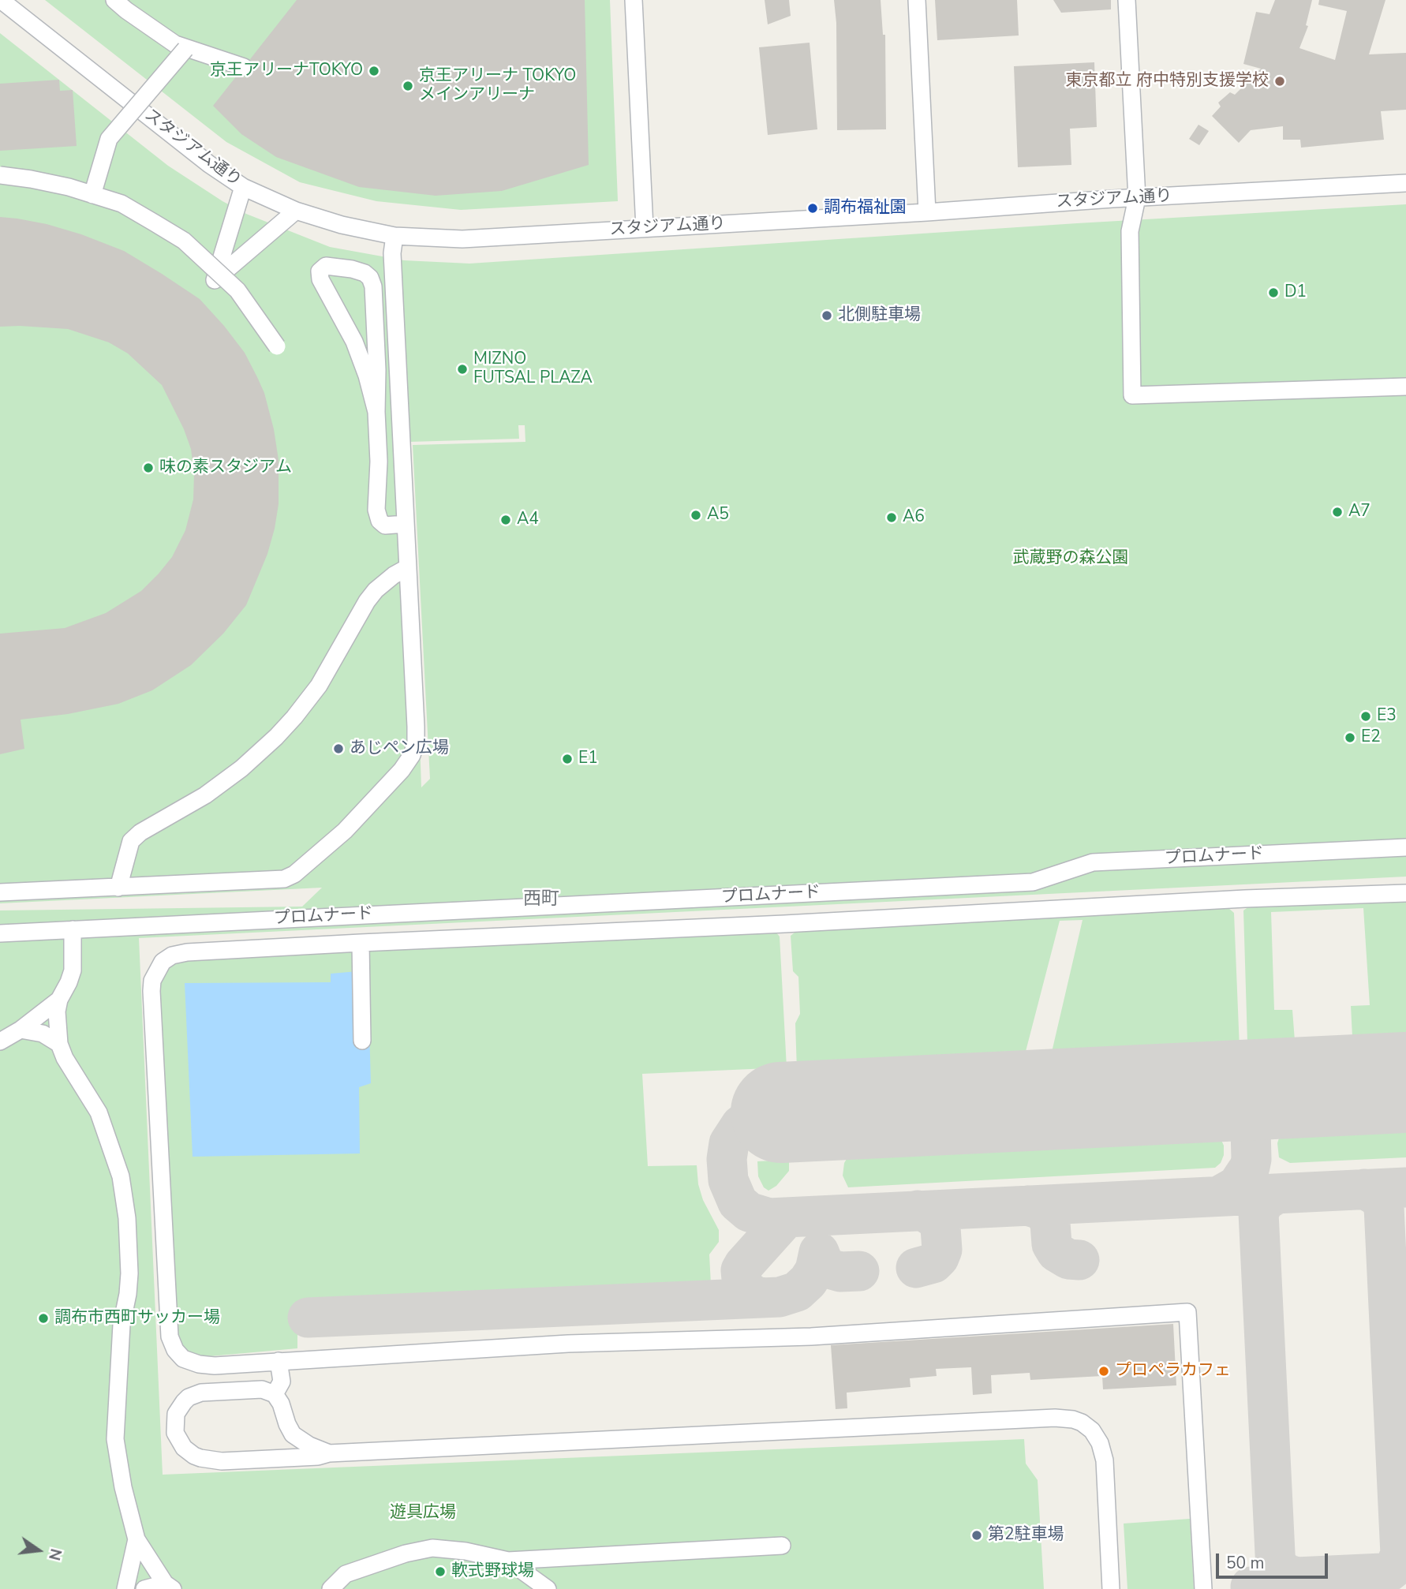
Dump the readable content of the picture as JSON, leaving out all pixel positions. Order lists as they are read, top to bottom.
{
  "streets": {
    "street": ["スタジアム通り", "プロムナード"]
  },
  "districts": ["西町"],
  "parks": ["武蔵野の森公園", "遊具広場"],
  "places": [
    "京王アリーナTOKYO",
    "東京都立 府中特別支援学校",
    "京王アリーナ TOKYO メインアリーナ",
    "調布福祉園",
    "D1",
    "北側駐車場",
    "MIZNO FUTSAL PLAZA",
    "味の素スタジアム",
    "A7",
    "A5",
    "A6",
    "A4",
    "E3",
    "E2",
    "あじペン広場",
    "E1",
    "調布市西町サッカー場",
    "プロペラカフェ",
    "第2駐車場",
    "軟式野球場"
  ],
  "scale_bar": "50 m",
  "north": "right"
}
